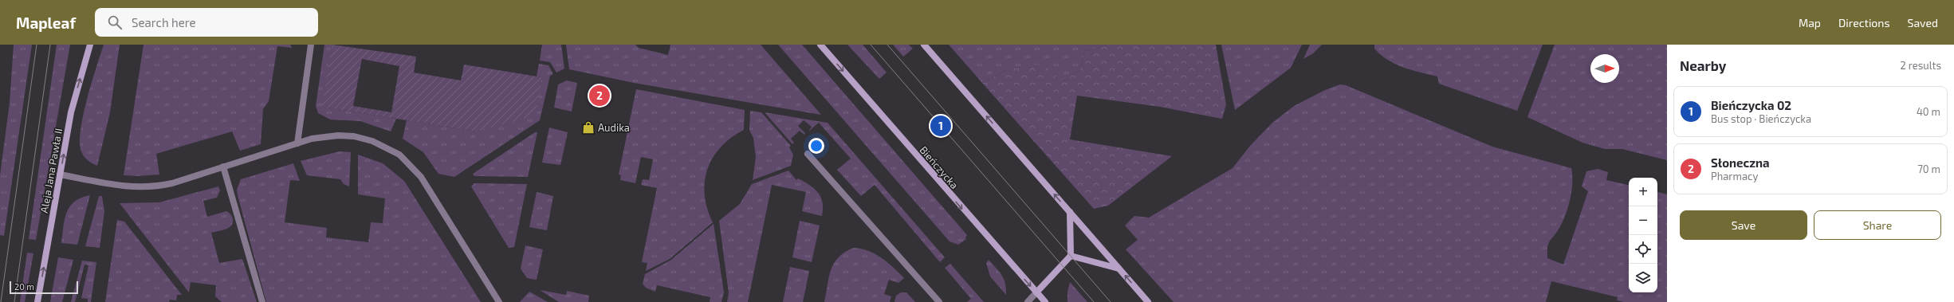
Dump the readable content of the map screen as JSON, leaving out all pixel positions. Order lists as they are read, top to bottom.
{
  "streets": {
    "main road": ["Bieńczycka", "Aleja Jana Pawła II"]
  },
  "one_way": ["Bieńczycka", "Aleja Jana Pawła II"],
  "places": {
    "shop": ["Audika"]
  },
  "scale_bar": "20 m",
  "north": "right",
  "page": {
    "header": "Mapleaf",
    "search": "Search here",
    "nav": ["Map", "Directions", "Saved"],
    "heading": ["Nearby", "2 results"],
    "pins": ["2", "1"],
    "list": [
      {
        "mark": "1",
        "name": "Bieńczycka 02",
        "note": "Bus stop · Bieńczycka",
        "value": "40 m"
      },
      {
        "mark": "2",
        "name": "Słoneczna",
        "note": "Pharmacy",
        "value": "70 m"
      }
    ],
    "map_buttons": ["+", "−"],
    "buttons": ["Save", "Share"],
    "scale": "20 m"
  }
}
